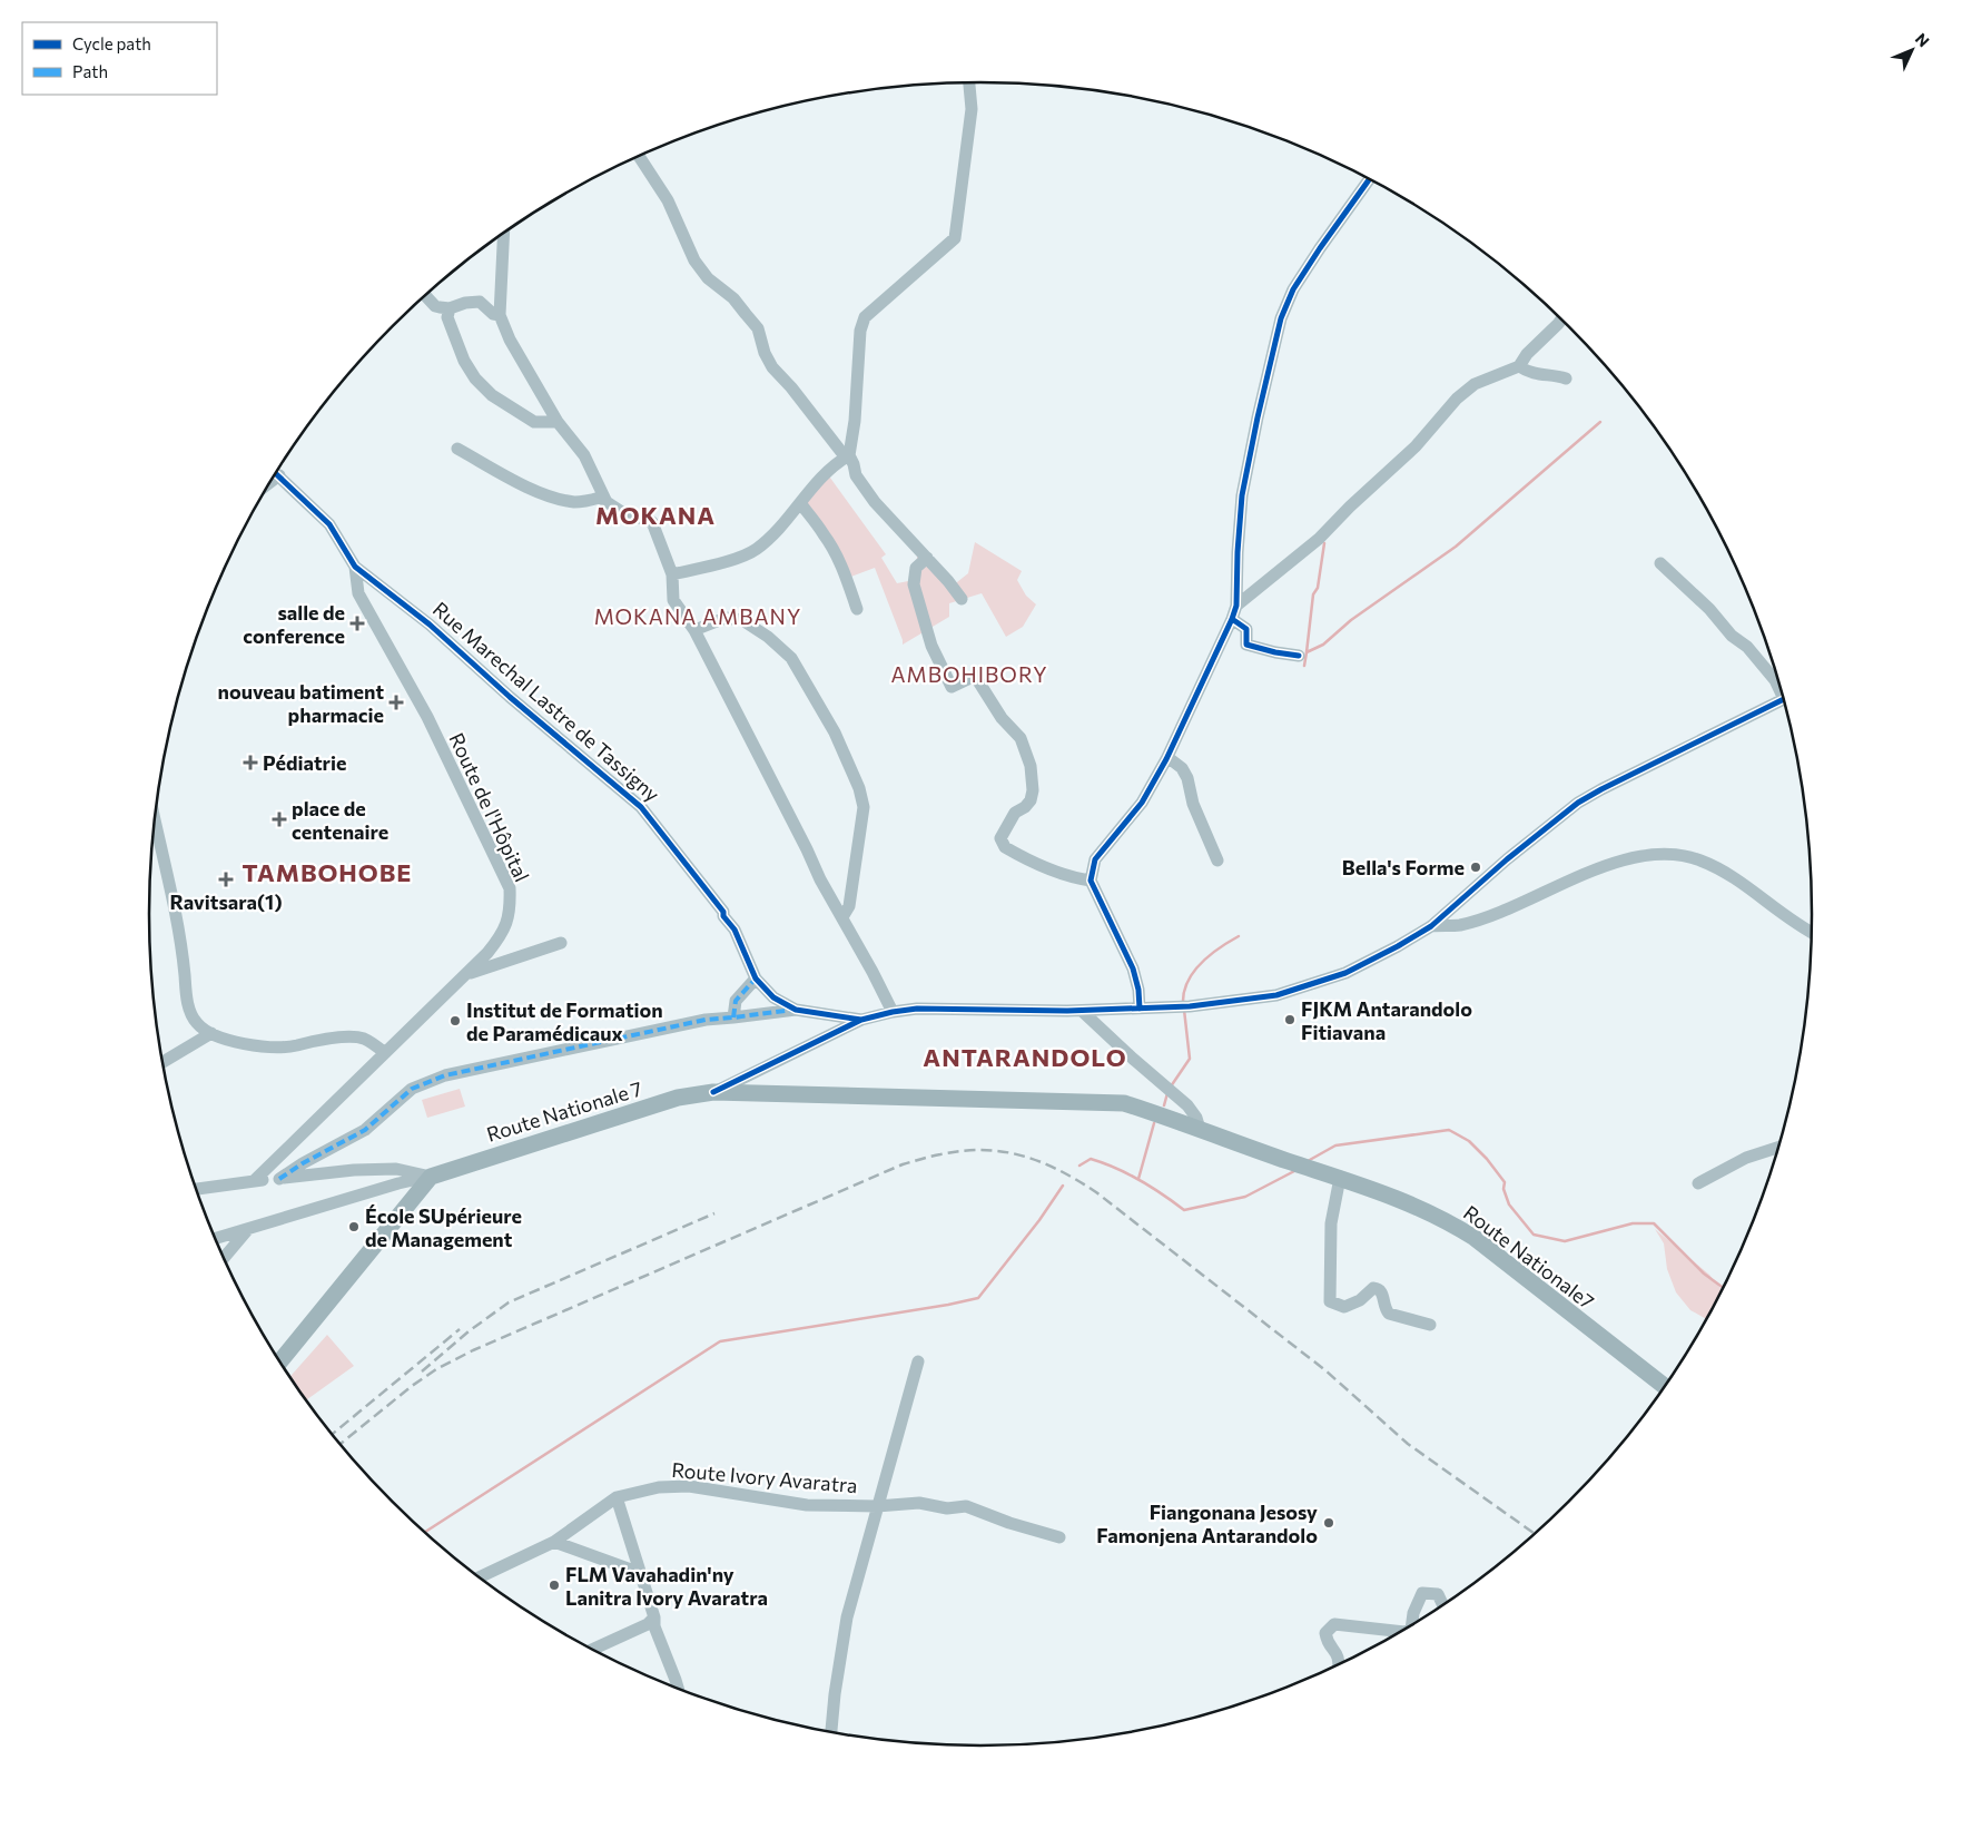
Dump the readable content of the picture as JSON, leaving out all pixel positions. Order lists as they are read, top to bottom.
{
  "streets": {
    "main road": ["Route Nationale 7", "Route Nationale7"],
    "street": ["Rue Marechal Lastre de Tassigny", "Route de l'Hôpital", "Route Ivory Avaratra"]
  },
  "crossings": [
    ["Rue Marechal Lastre de Tassigny", "Route de l'Hôpital"]
  ],
  "districts": [
    "MOKANA",
    "MOKANA AMBANY",
    "AMBOHIBORY",
    "TAMBOHOBE",
    "ANTARANDOLO"
  ],
  "places": {
    "health": [
      "salle de conference",
      "nouveau batiment pharmacie",
      "Pédiatrie",
      "place de centenaire",
      "Ravitsara(1)"
    ],
    "other": [
      "Bella's Forme",
      "FJKM Antarandolo Fitiavana",
      "Institut de Formation de Paramédicaux",
      "École SUpérieure de Management",
      "Fiangonana Jesosy Famonjena Antarandolo",
      "FLM Vavahadin'ny Lanitra Ivory Avaratra"
    ]
  },
  "legend": ["Cycle path", "Path"],
  "north": "top right"
}
